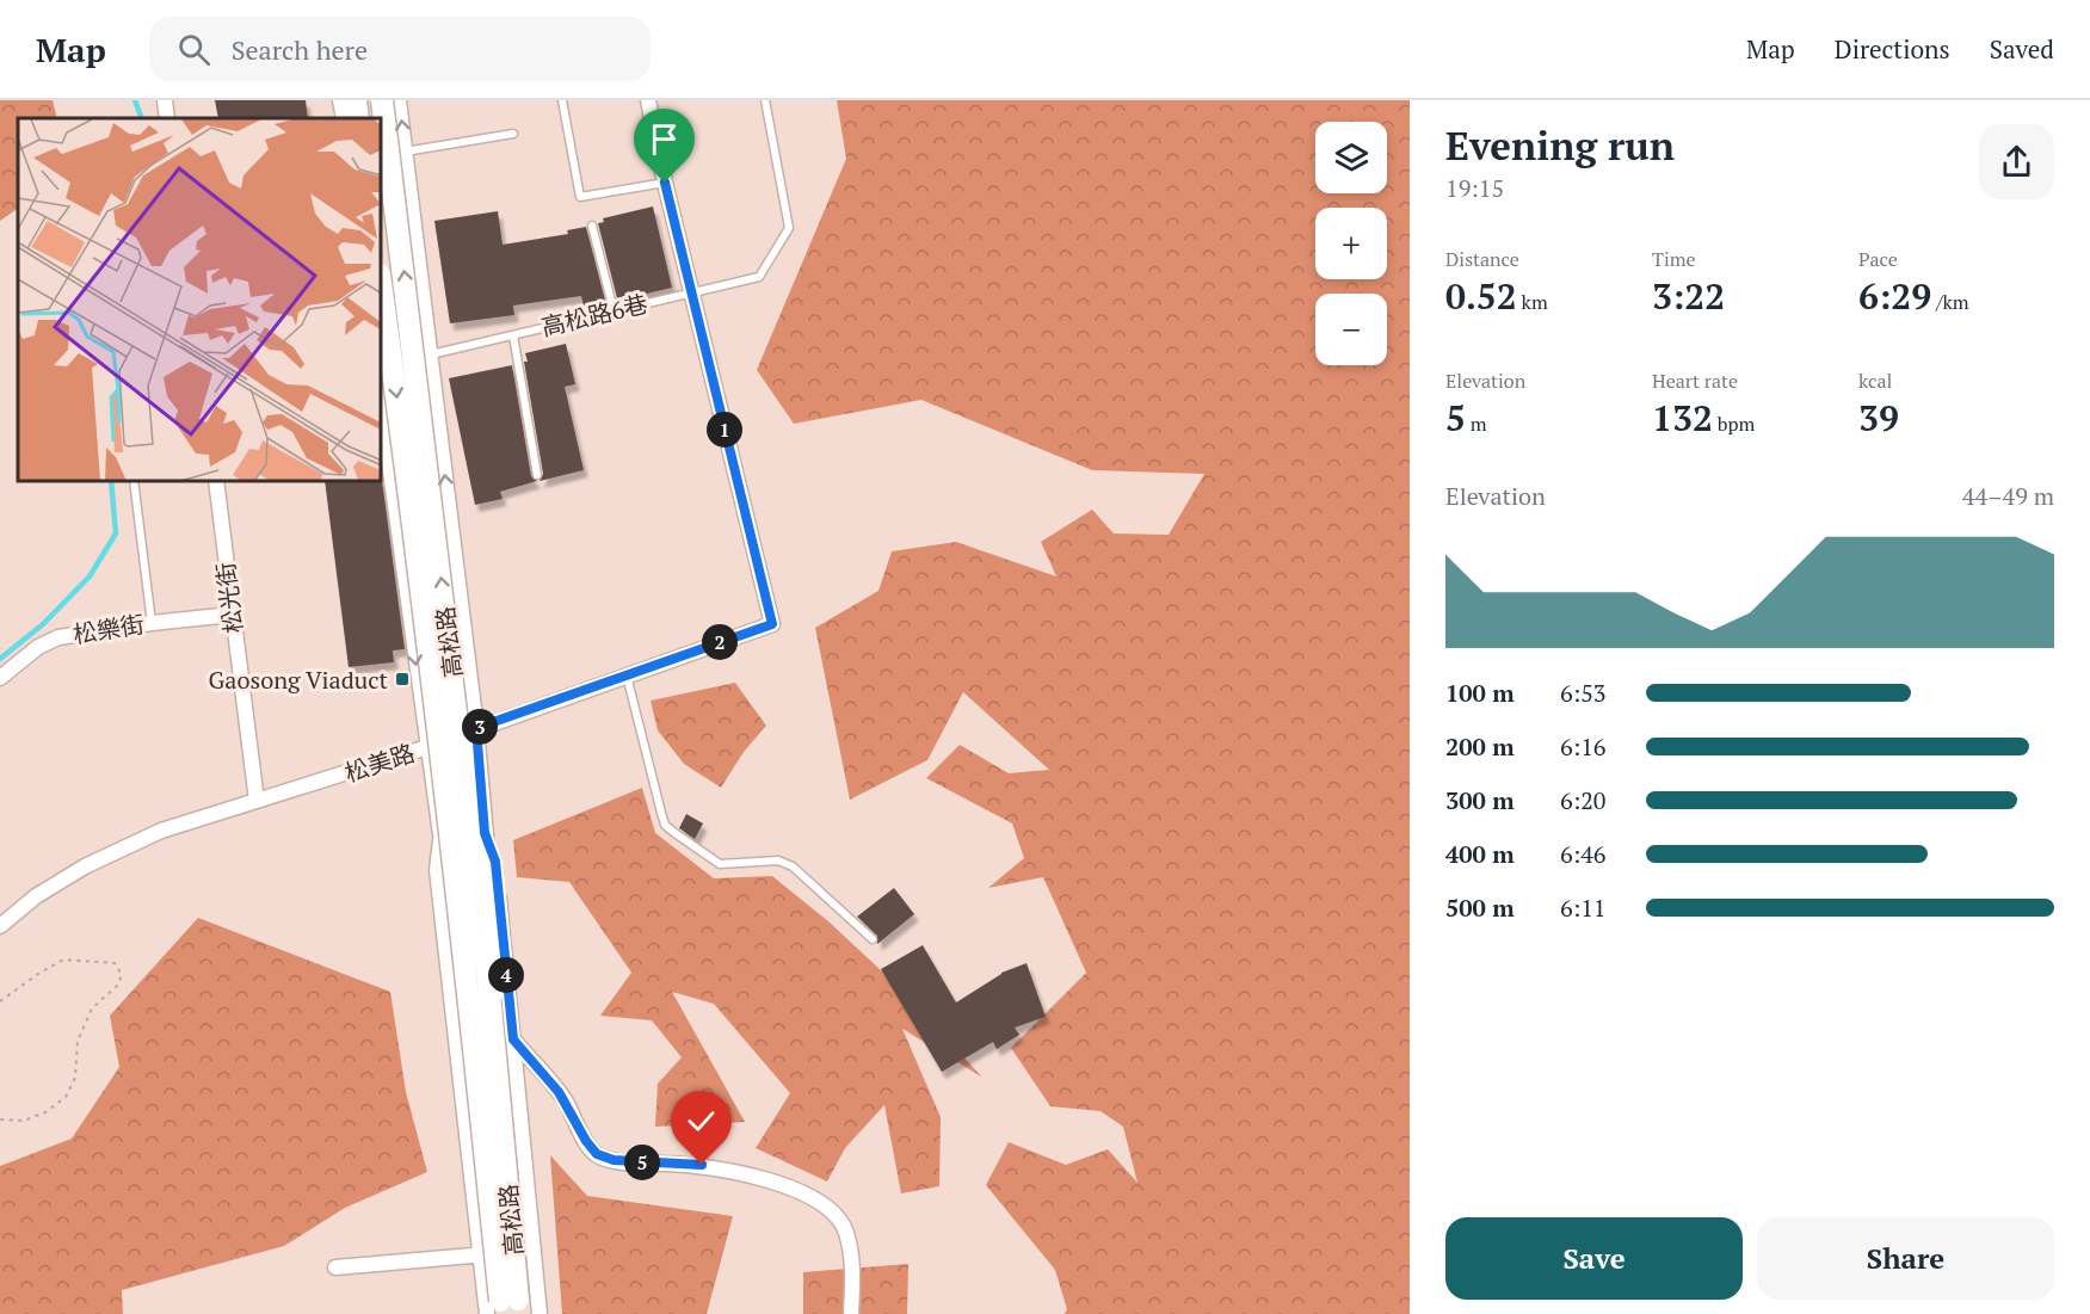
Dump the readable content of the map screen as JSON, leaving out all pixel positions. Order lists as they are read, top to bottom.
{
  "streets": {
    "street": [
      "松光街",
      "松樂街",
      "高松路",
      "松美路"
    ],
    "lane": ["高松路6巷"]
  },
  "crossings": [
    ["高松路6巷", "高松路"],
    ["高松路6巷", "松美路"],
    ["松光街", "松樂街"],
    ["松光街", "松美路"],
    ["高松路", "松美路"]
  ],
  "places": {
    "transit": ["Gaosong Viaduct"]
  },
  "page": {
    "header": "Map",
    "search": "Search here",
    "nav": ["Map", "Directions", "Saved"],
    "heading": ["Evening run", "19:15"],
    "map_buttons": ["+", "−"],
    "stats": [
      ["Distance", "0.52 km"],
      ["Time", "3:22"],
      ["Pace", "6:29 /km"],
      ["Elevation", "5 m"],
      ["Heart rate", "132 bpm"],
      ["kcal", "39"]
    ],
    "pins": [
      "1",
      "2",
      "3",
      "4",
      "5"
    ],
    "chart": ["Elevation", "44–49 m"],
    "list": [
      {
        "name": "100 m",
        "note": "6:53"
      },
      {
        "name": "200 m",
        "note": "6:16"
      },
      {
        "name": "300 m",
        "note": "6:20"
      },
      {
        "name": "400 m",
        "note": "6:46"
      },
      {
        "name": "500 m",
        "note": "6:11"
      }
    ],
    "buttons": ["Save", "Share"]
  }
}
